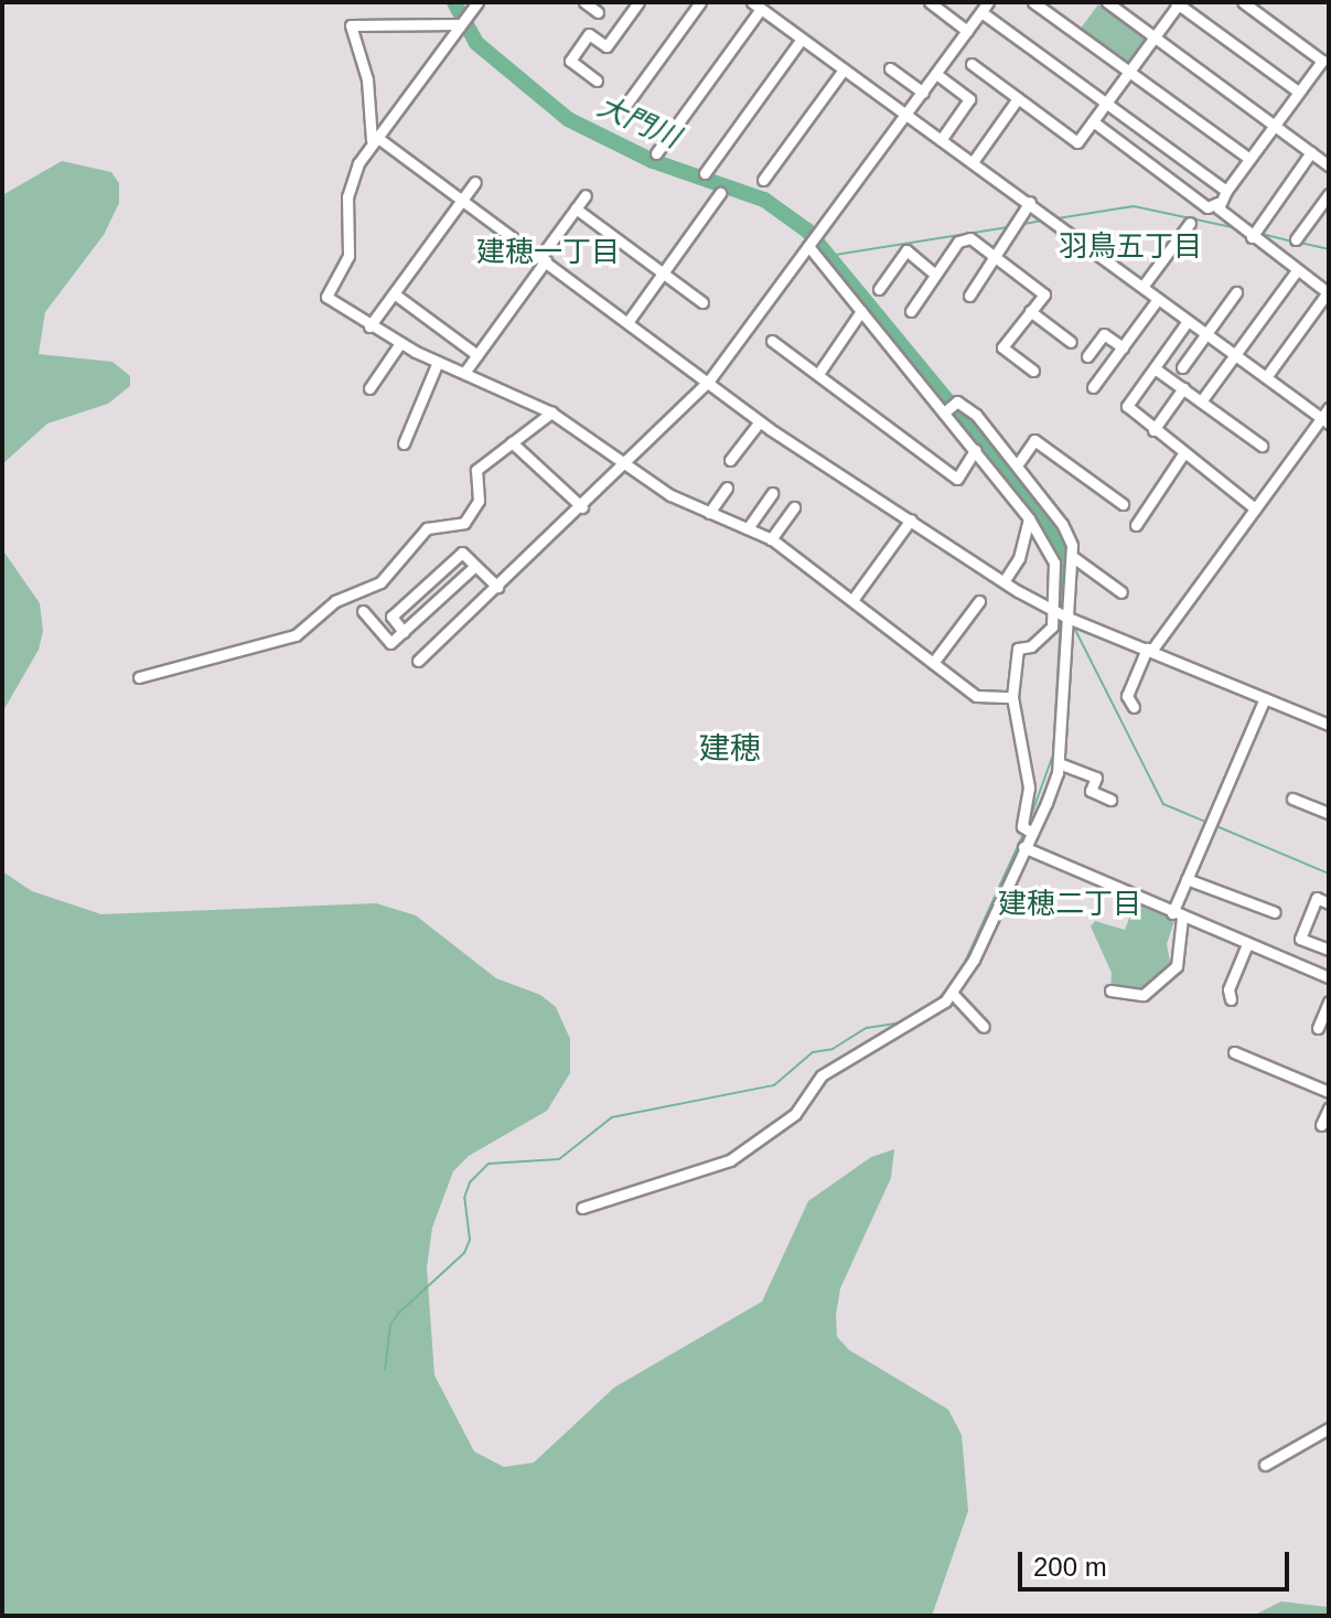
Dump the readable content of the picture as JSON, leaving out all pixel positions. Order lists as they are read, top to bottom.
{
  "districts": [
    "羽鳥五丁目",
    "建穂一丁目",
    "建穂",
    "建穂二丁目"
  ],
  "water": ["大門川"],
  "scale_bar": "200 m"
}
